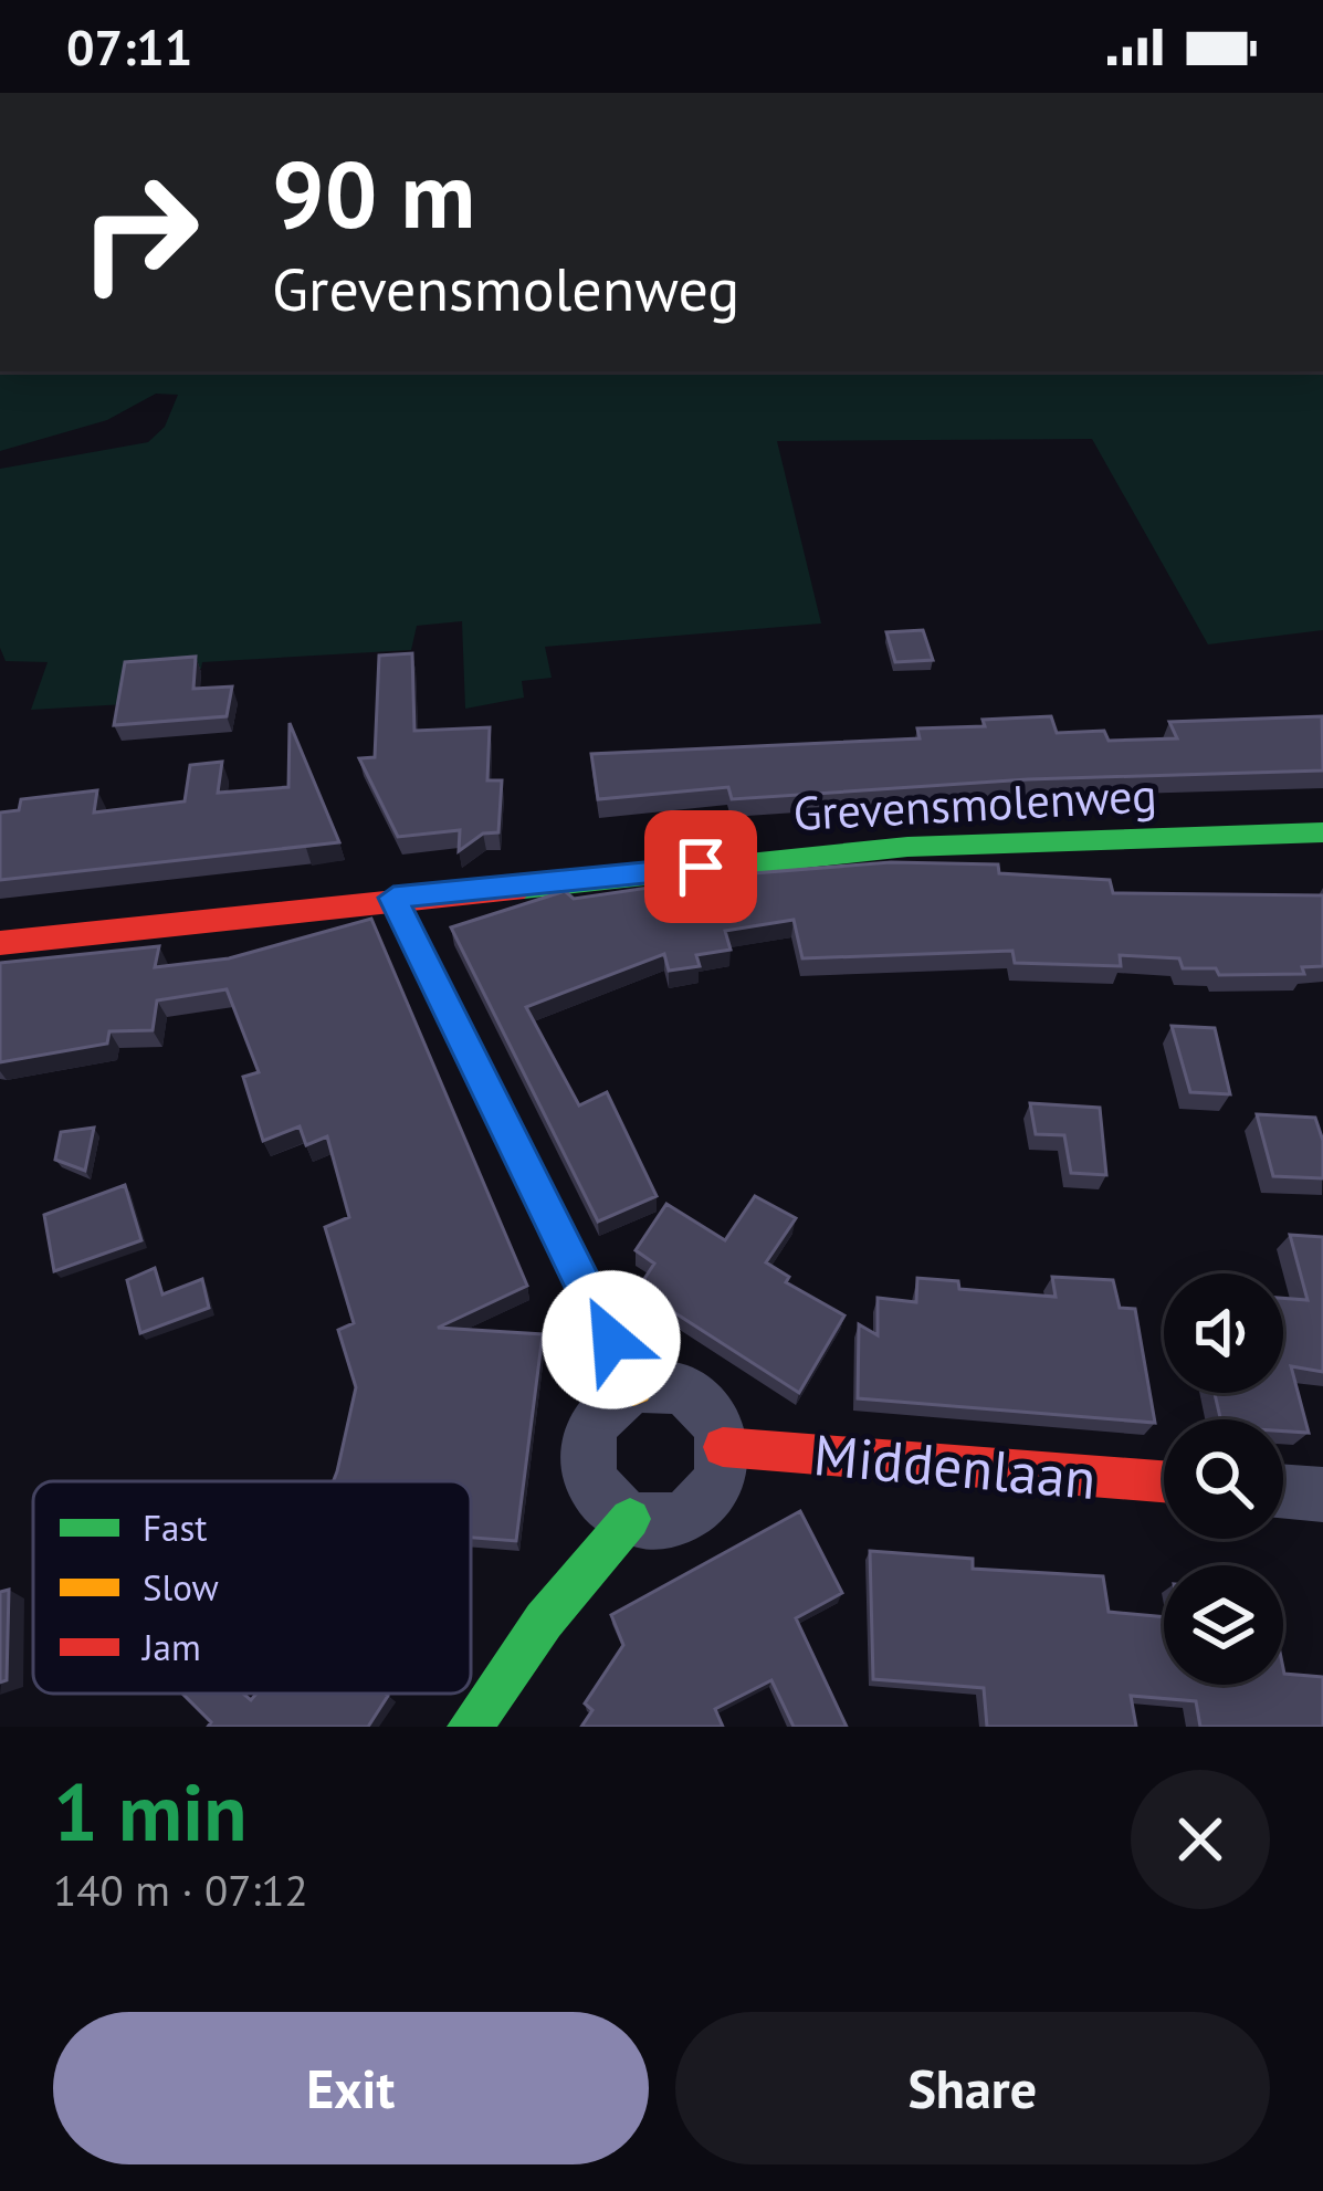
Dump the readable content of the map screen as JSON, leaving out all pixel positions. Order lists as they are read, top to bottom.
{
  "streets": {
    "street": ["Grevensmolenweg", "Middenlaan"]
  },
  "legend": ["Fast", "Slow", "Jam"],
  "page": {
    "status": "07:11",
    "turn": ["90 m", "Grevensmolenweg"],
    "heading": ["1 min", "140 m · 07:12"],
    "buttons": ["Exit", "Share"]
  }
}
